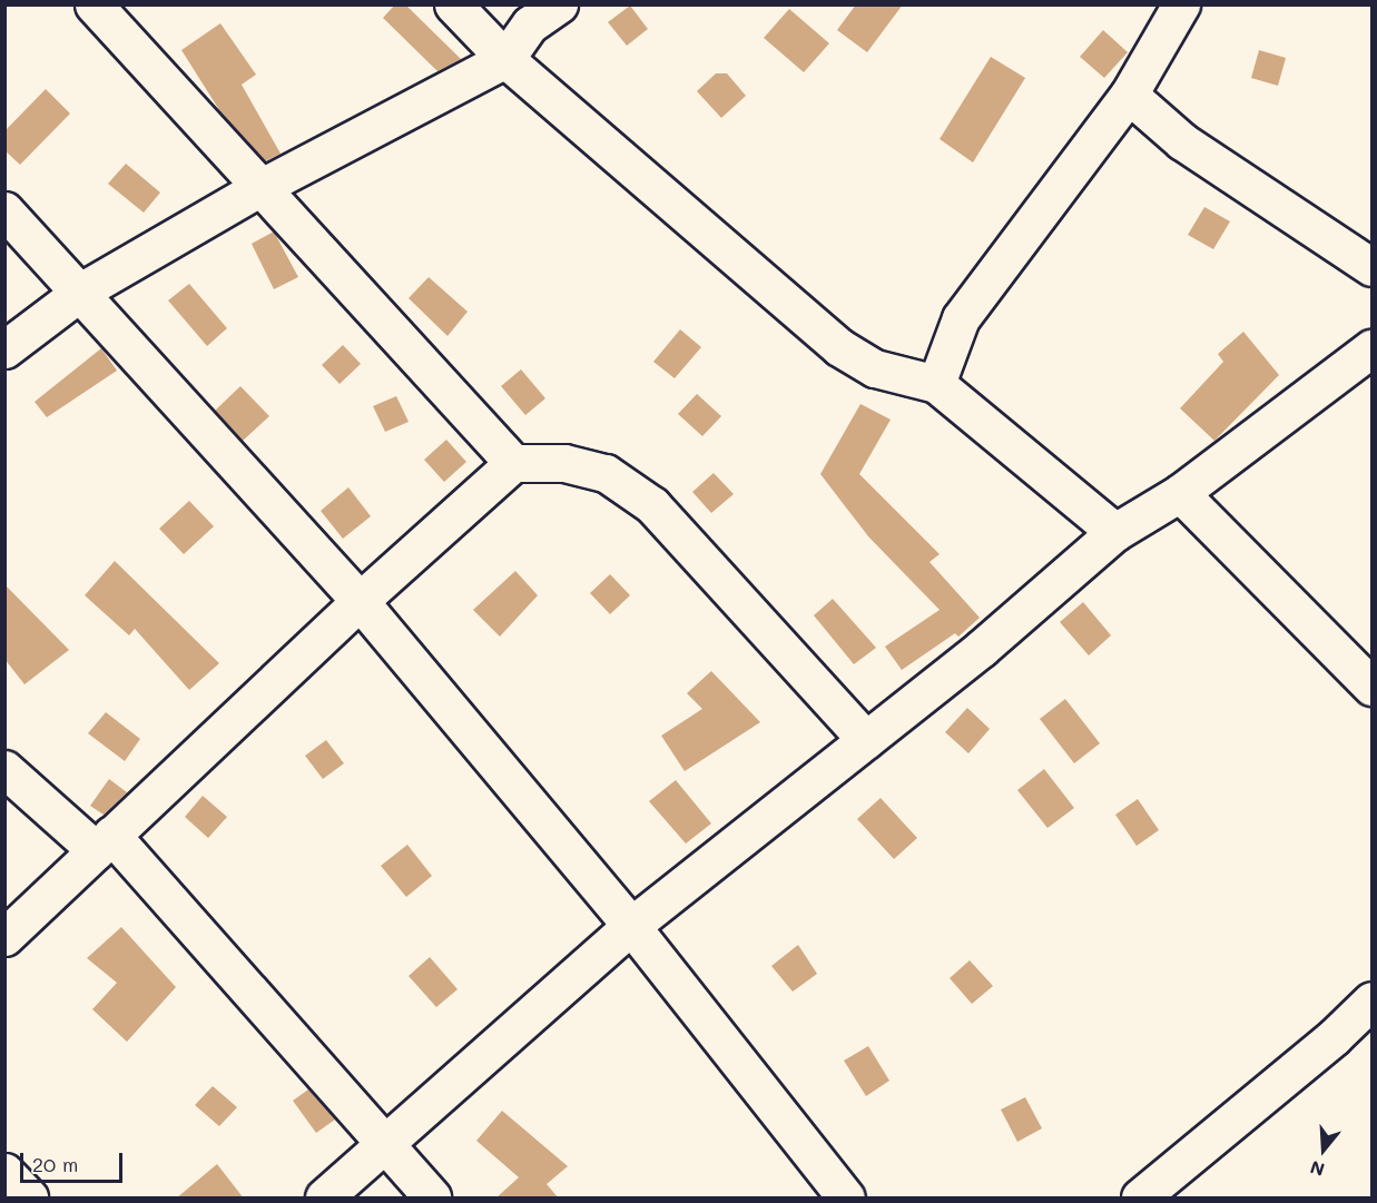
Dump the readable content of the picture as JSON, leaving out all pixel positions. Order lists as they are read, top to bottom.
{
  "scale_bar": "20 m",
  "north": "bottom"
}
